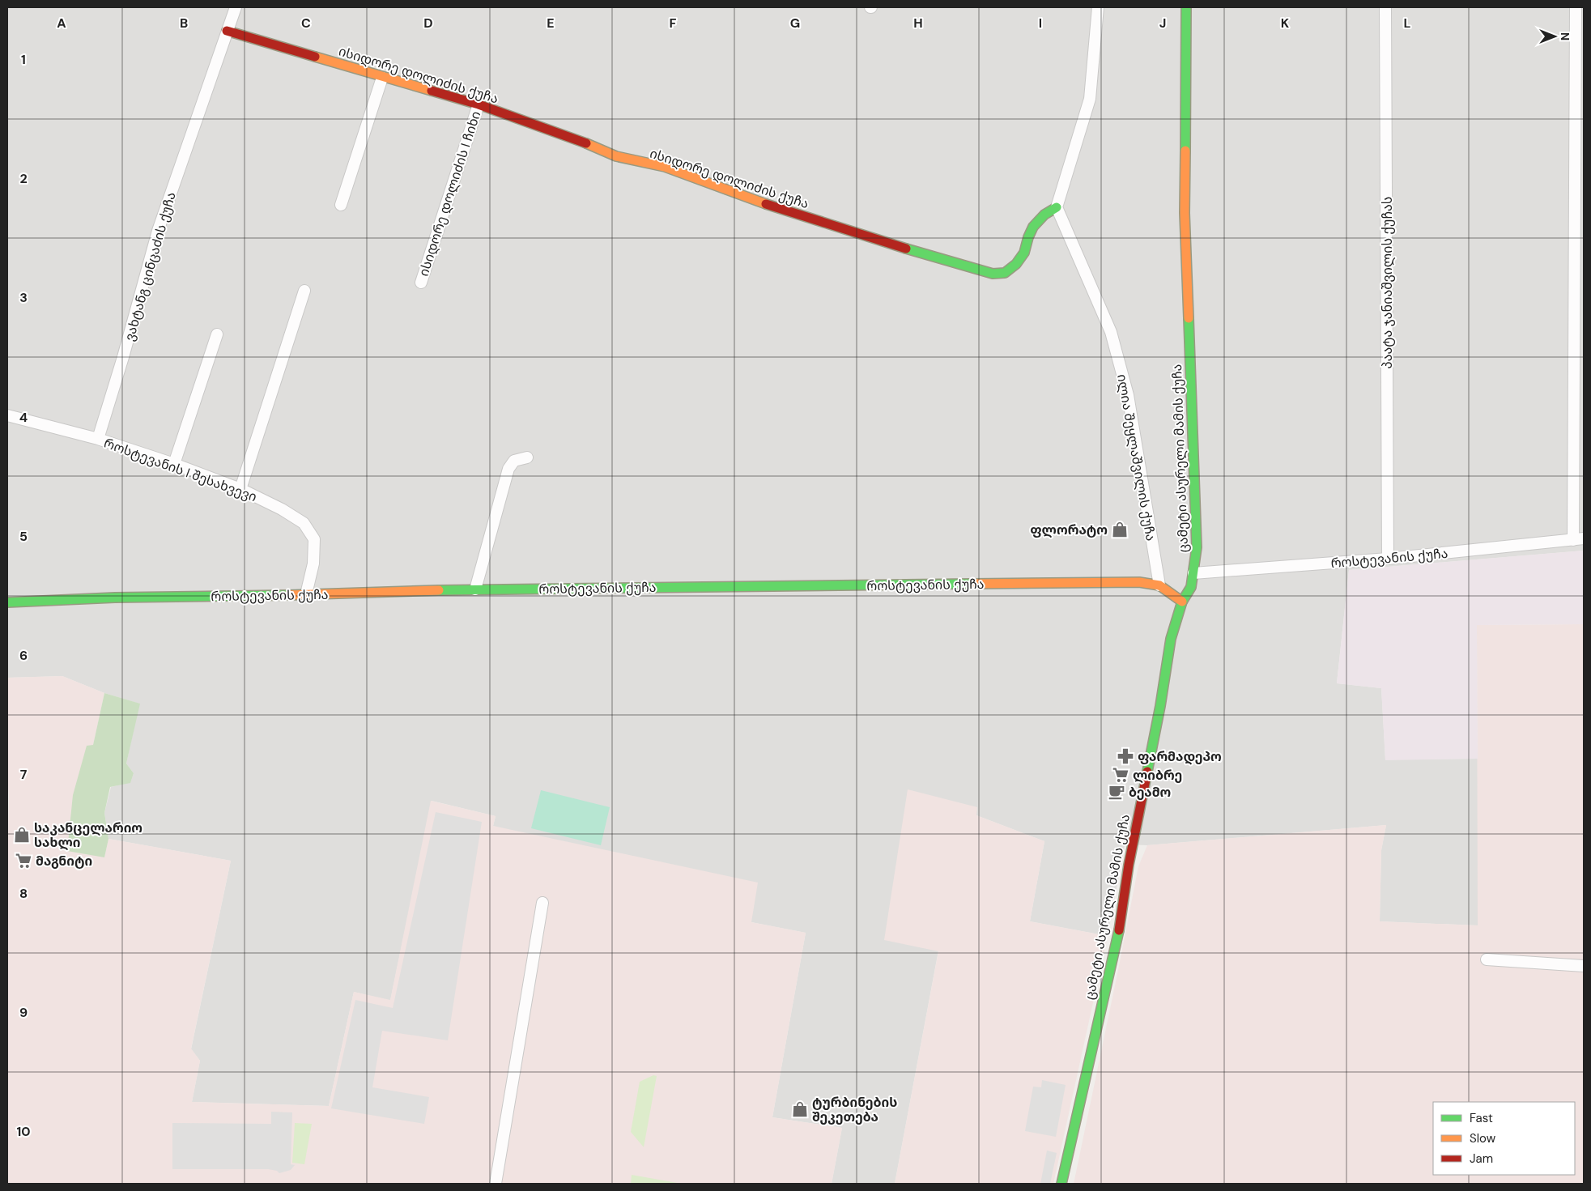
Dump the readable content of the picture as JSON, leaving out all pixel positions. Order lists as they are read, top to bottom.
{
  "streets": {
    "street": [
      "ისიდორე დოლიძის ქუჩა",
      "ისიდორე დოლიძის I ჩიხი",
      "ვახტანგ ცინცაძის ქუჩა",
      "პაატა ჯანიაშვილის ქუჩას",
      "ილია შეყლაშვილის ქუჩა",
      "ცამეტი ასურელი მამის ქუჩა",
      "როსტევანის I შესახვევი",
      "როსტევანის ქუჩა"
    ]
  },
  "crossings": [
    ["ისიდორე დოლიძის ქუჩა", "ისიდორე დოლიძის I ჩიხი"],
    ["ისიდორე დოლიძის ქუჩა", "ვახტანგ ცინცაძის ქუჩა"],
    ["ისიდორე დოლიძის ქუჩა", "ილია შეყლაშვილის ქუჩა"],
    ["ვახტანგ ცინცაძის ქუჩა", "როსტევანის I შესახვევი"],
    ["პაატა ჯანიაშვილის ქუჩას", "როსტევანის ქუჩა"],
    ["ილია შეყლაშვილის ქუჩა", "როსტევანის ქუჩა"],
    ["ცამეტი ასურელი მამის ქუჩა", "როსტევანის ქუჩა"],
    ["როსტევანის I შესახვევი", "როსტევანის ქუჩა"]
  ],
  "places": {
    "shop": ["ფლორატო", "საკანცელარიო სახლი", "ტურბინების შეკეთება"],
    "pharmacy": ["ფარმადეპო"],
    "supermarket": ["ლიბრე", "მაგნიტი"],
    "cafe": ["ბეამო"]
  },
  "legend": ["Fast", "Slow", "Jam"],
  "north": "right",
  "grid": {
    "columns": [
      "A",
      "B",
      "C",
      "D",
      "E",
      "F",
      "G",
      "H",
      "I",
      "J",
      "K",
      "L"
    ],
    "rows": [
      "1",
      "2",
      "3",
      "4",
      "5",
      "6",
      "7",
      "8",
      "9",
      "10"
    ]
  }
}
